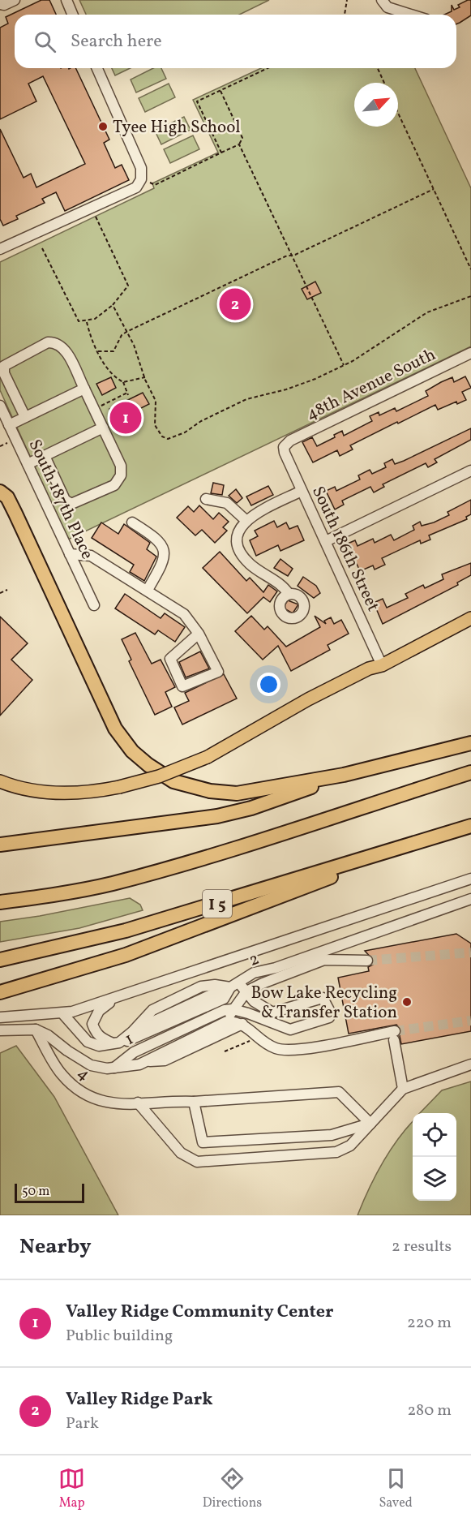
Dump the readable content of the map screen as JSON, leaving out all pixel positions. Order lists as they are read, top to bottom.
{
  "streets": {
    "highway": ["I 5"],
    "street": [
      "48th Avenue South",
      "South 187th Place",
      "South 186th Street",
      "2",
      "1",
      "4"
    ]
  },
  "crossings": [
    ["48th Avenue South", "South 186th Street"]
  ],
  "places": ["Tyee High School", "Bow Lake Recycling & Transfer Station"],
  "scale_bar": "50 m",
  "north": "top right",
  "page": {
    "search": "Search here",
    "pins": ["2", "1"],
    "scale": "50 m",
    "heading": ["Nearby", "2 results"],
    "list": [
      {
        "mark": "1",
        "name": "Valley Ridge Community Center",
        "note": "Public building",
        "value": "220 m"
      },
      {
        "mark": "2",
        "name": "Valley Ridge Park",
        "note": "Park",
        "value": "280 m"
      }
    ],
    "nav": ["Map", "Directions", "Saved"]
  }
}
